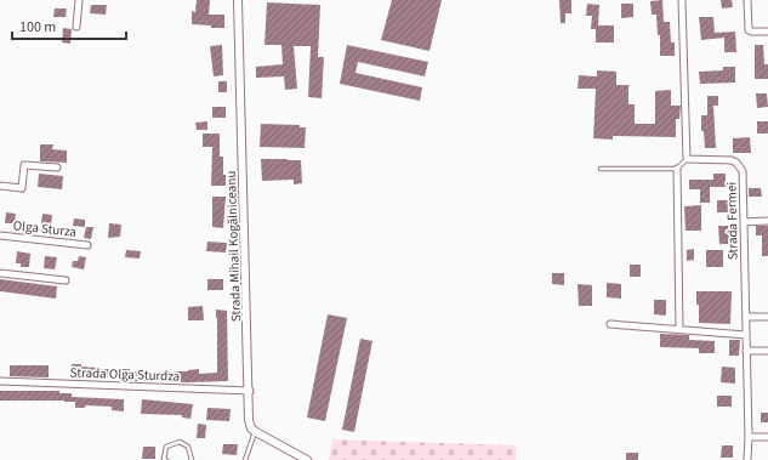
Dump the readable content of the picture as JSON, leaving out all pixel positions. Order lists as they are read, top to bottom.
{
  "streets": {
    "street": [
      "Strada Fermei",
      "Olga Sturza",
      "Strada Mihail Kogălniceanu",
      "Strada Olga Sturdza"
    ]
  },
  "crossings": [
    ["Strada Mihail Kogălniceanu", "Strada Olga Sturdza"]
  ],
  "scale_bar": "100 m"
}
